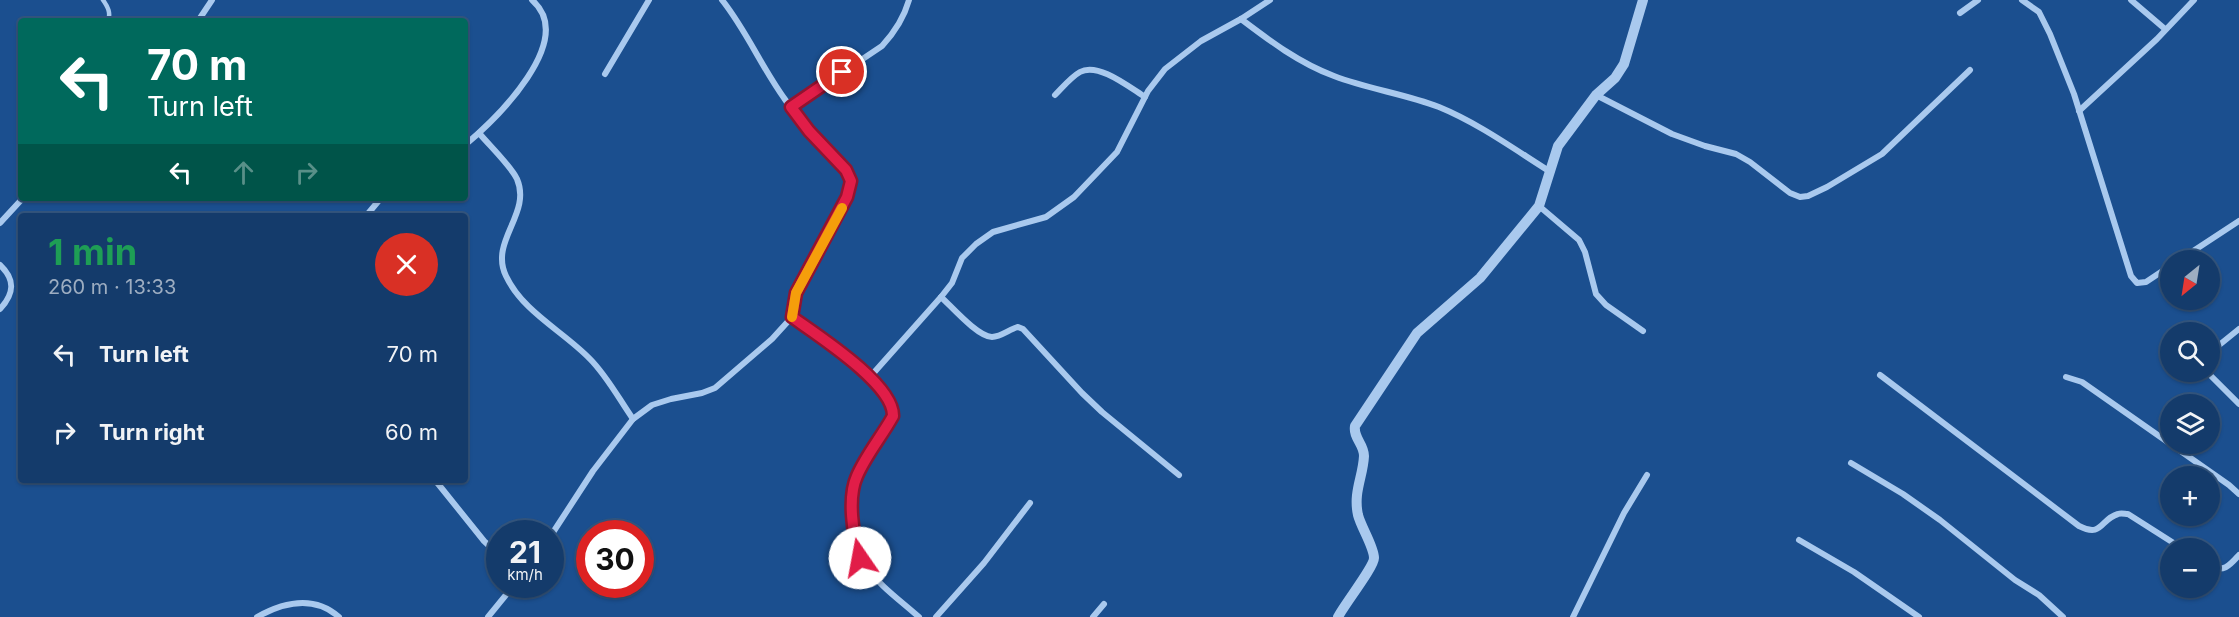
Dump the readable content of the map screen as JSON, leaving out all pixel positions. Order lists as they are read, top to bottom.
{
  "north": "bottom left",
  "page": {
    "turn": ["70 m", "Turn left"],
    "heading": ["1 min", "260 m · 13:33"],
    "map_buttons": ["+", "−"],
    "list": [
      {
        "name": "Turn left",
        "value": "70 m"
      },
      {
        "name": "Turn right",
        "value": "60 m"
      }
    ],
    "speed": "21 km/h",
    "limit": "30"
  }
}
